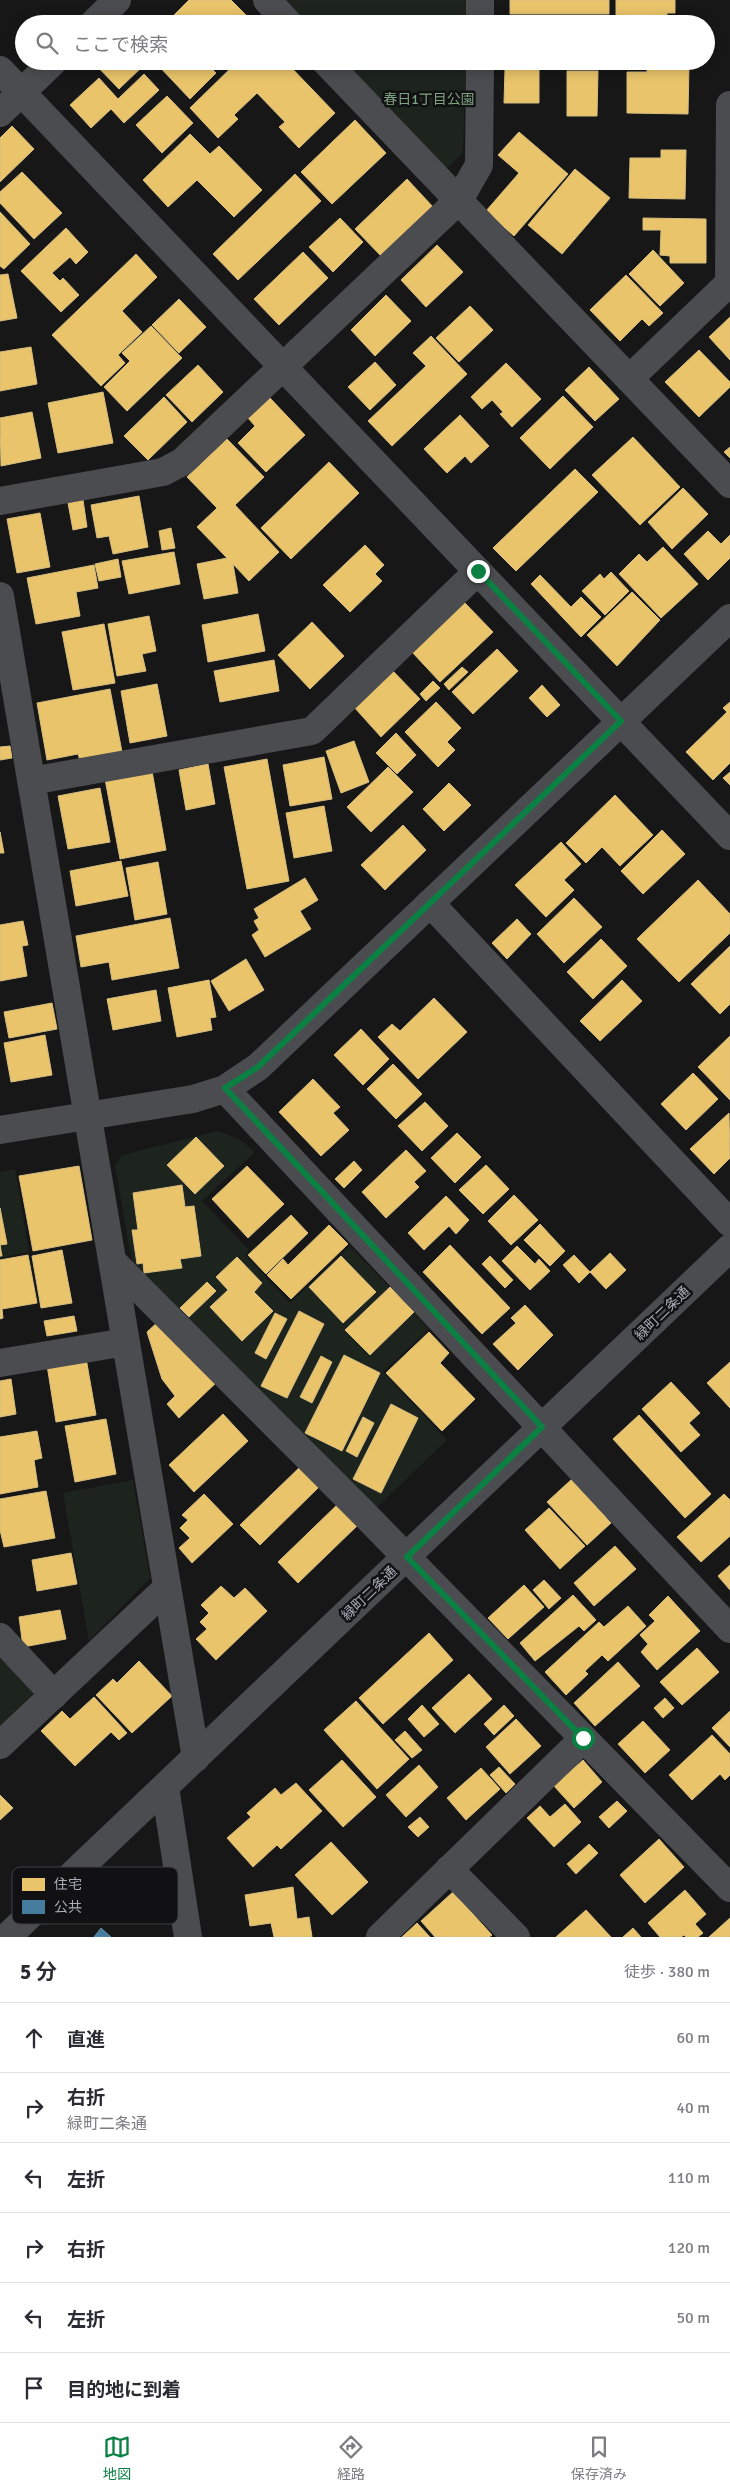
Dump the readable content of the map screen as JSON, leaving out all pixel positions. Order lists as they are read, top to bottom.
{
  "streets": {
    "street": ["緑町二条通"]
  },
  "parks": ["春日1丁目公園"],
  "legend": ["住宅", "公共"],
  "page": {
    "search": "ここで検索",
    "heading": ["5 分", "徒歩 · 380 m"],
    "list": [
      ["直進", "60 m"],
      ["右折", "緑町二条通", "40 m"],
      ["左折", "110 m"],
      ["右折", "120 m"],
      ["左折", "50 m"],
      "目的地に到着"
    ],
    "nav": ["地図", "経路", "保存済み"]
  }
}
